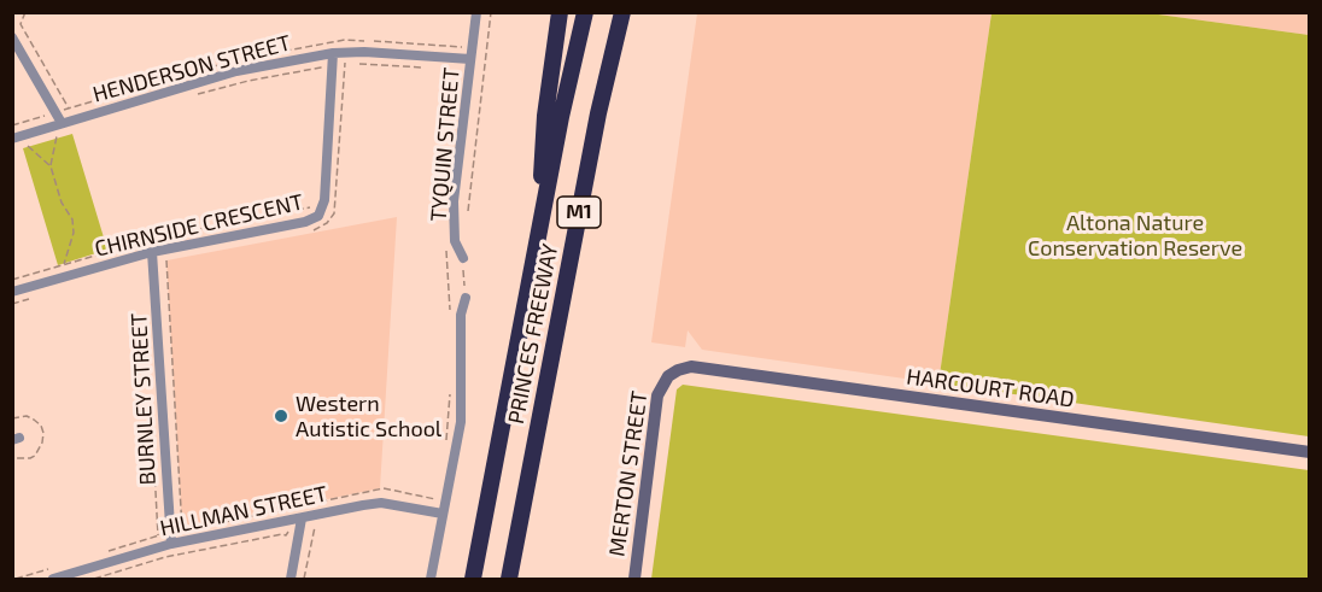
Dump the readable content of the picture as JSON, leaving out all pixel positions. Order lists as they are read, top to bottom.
{
  "streets": {
    "highway": ["M1", "PRINCES FREEWAY"],
    "street": [
      "HENDERSON STREET",
      "TYQUIN STREET",
      "CHIRNSIDE CRESCENT",
      "HARCOURT ROAD",
      "BURNLEY STREET",
      "MERTON STREET",
      "HILLMAN STREET"
    ]
  },
  "crossings": [
    ["HENDERSON STREET", "TYQUIN STREET"],
    ["HENDERSON STREET", "CHIRNSIDE CRESCENT"],
    ["CHIRNSIDE CRESCENT", "BURNLEY STREET"],
    ["HARCOURT ROAD", "MERTON STREET"],
    ["BURNLEY STREET", "HILLMAN STREET"]
  ],
  "parks": ["Altona Nature Conservation Reserve"],
  "places": ["Western Autistic School"]
}
